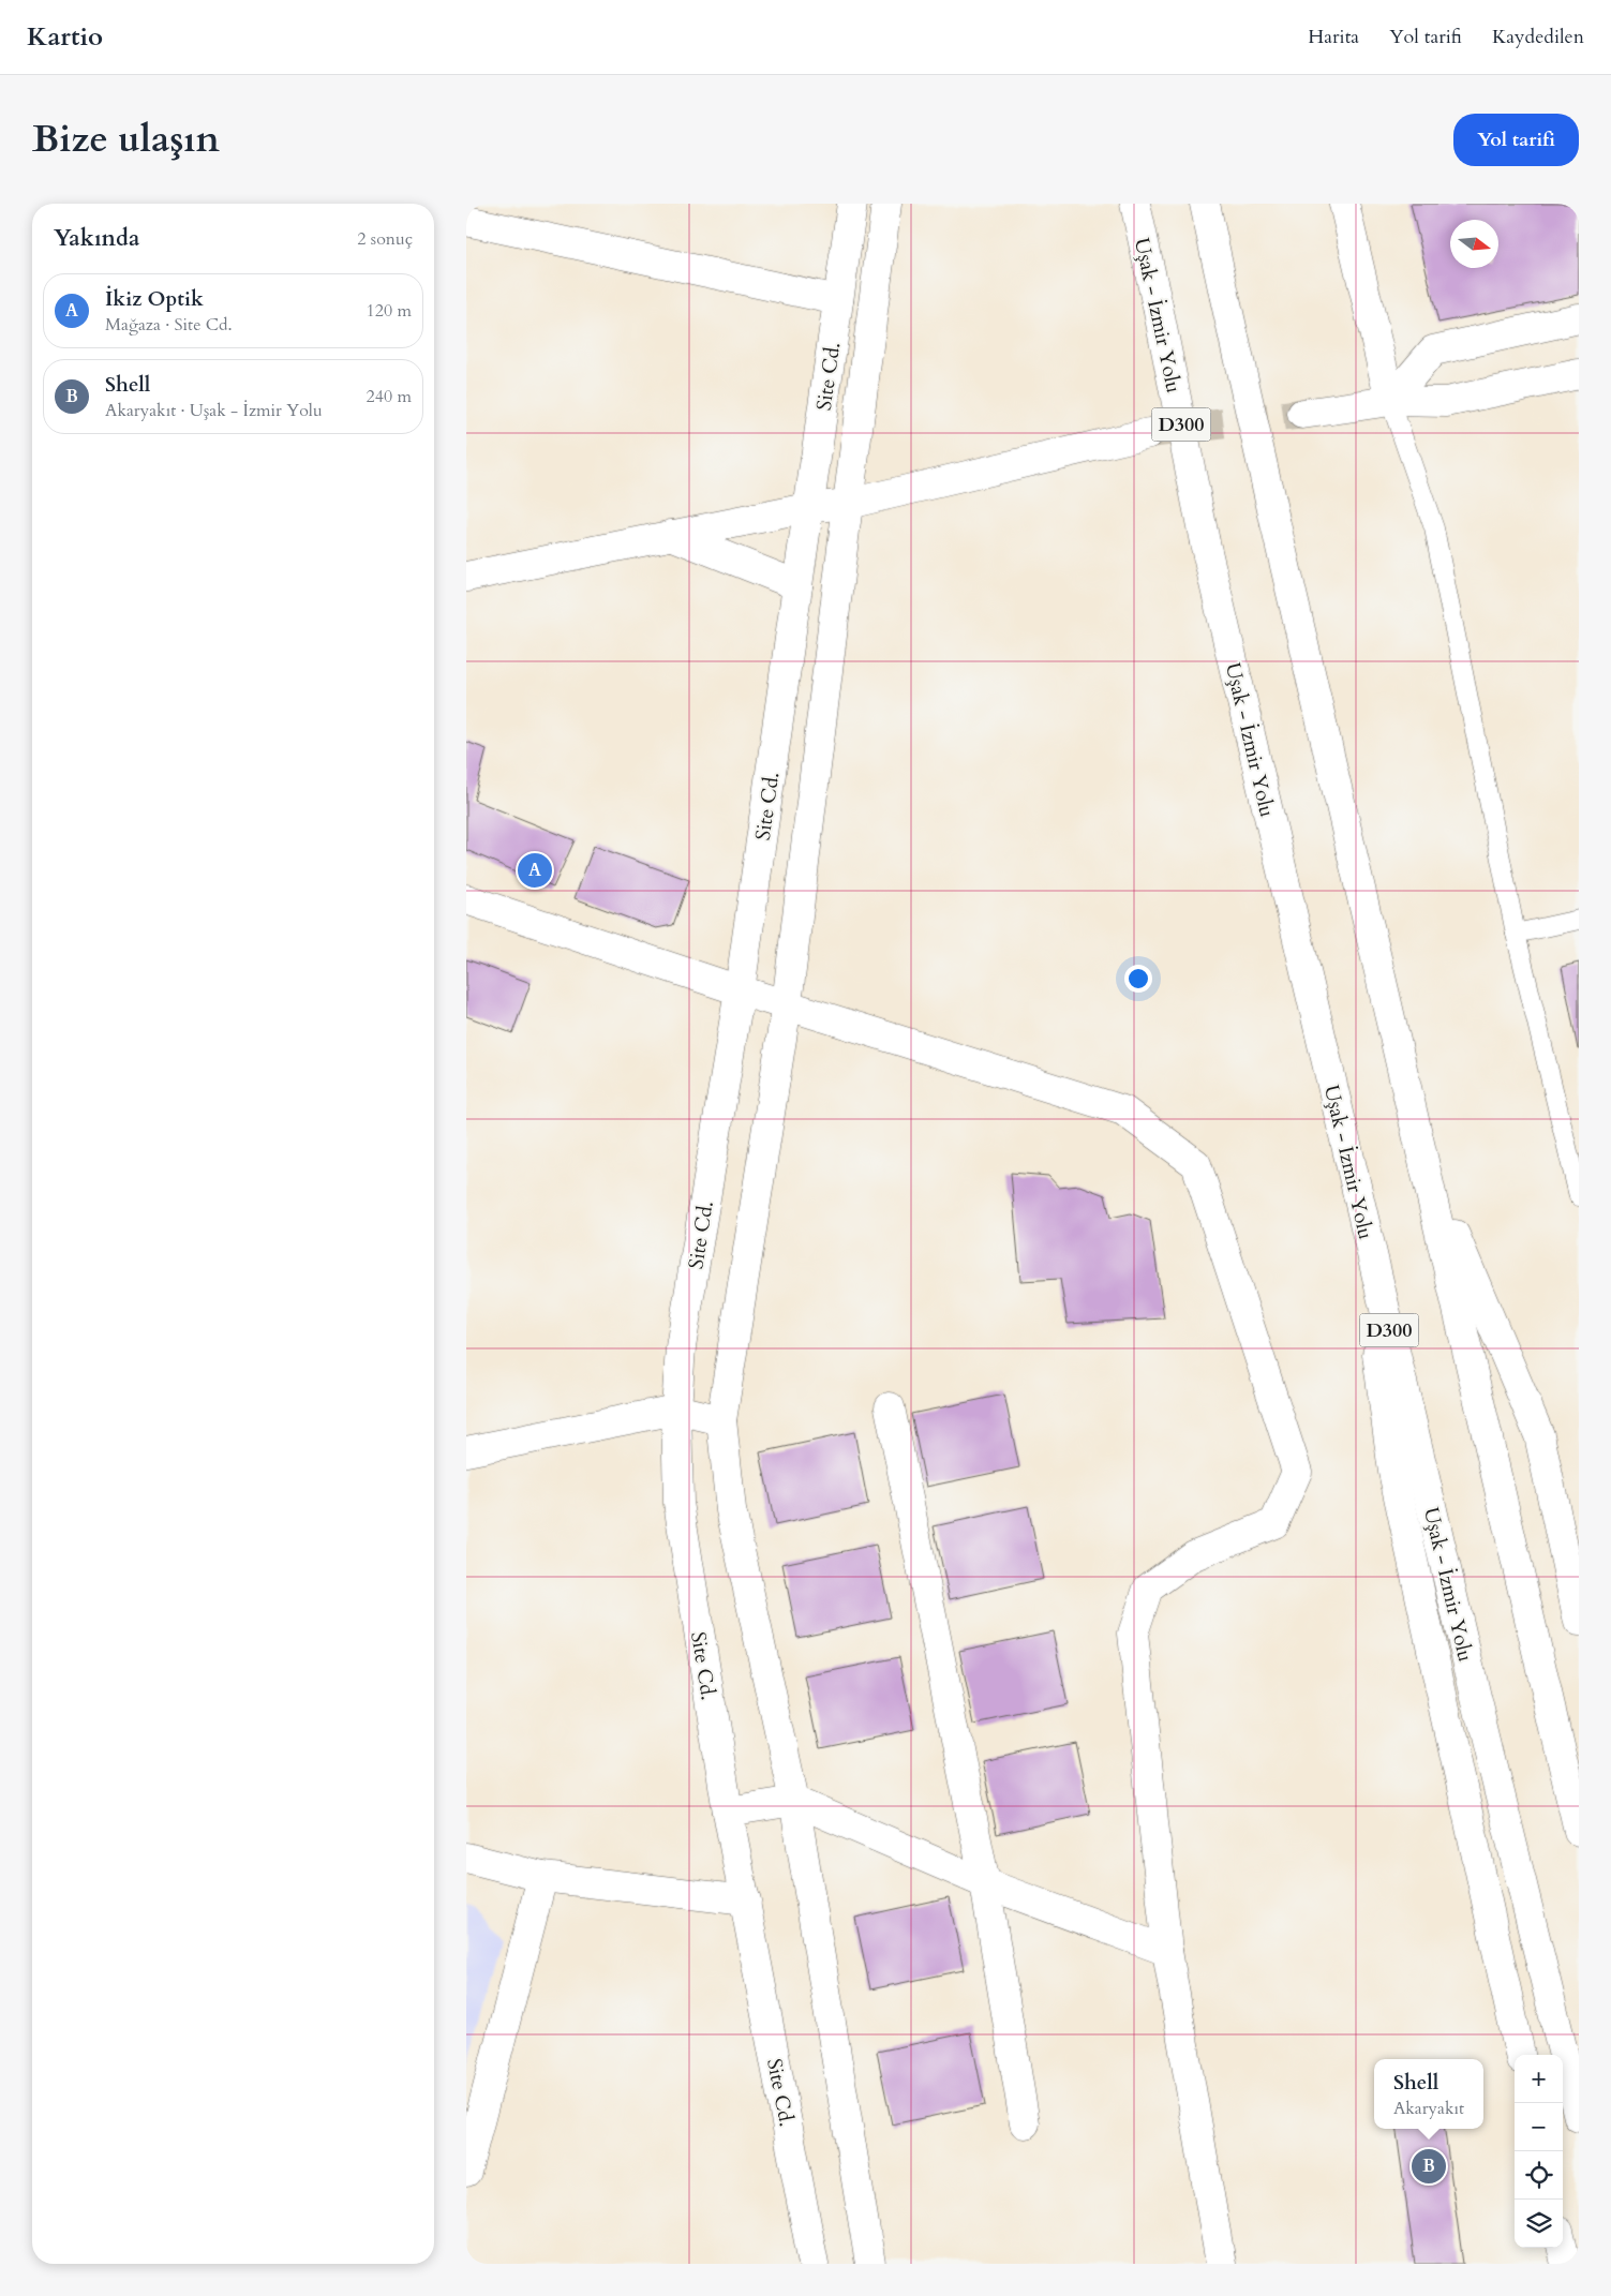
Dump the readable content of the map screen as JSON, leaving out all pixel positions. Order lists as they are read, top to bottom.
{
  "streets": {
    "main road": ["Uşak - İzmir Yolu", "Site Cd.", "D300"]
  },
  "north": "right",
  "page": {
    "header": "Kartio",
    "nav": ["Harita", "Yol tarifi", "Kaydedilen"],
    "title": "Bize ulaşın",
    "buttons": "Yol tarifi",
    "heading": ["Yakında", "2 sonuç"],
    "list": [
      {
        "mark": "A",
        "name": "İkiz Optik",
        "note": "Mağaza · Site Cd.",
        "value": "120 m"
      },
      {
        "mark": "B",
        "name": "Shell",
        "note": "Akaryakıt · Uşak - İzmir Yolu",
        "value": "240 m"
      }
    ],
    "pins": ["A", "B"],
    "map_buttons": ["+", "−"],
    "popup": ["Shell", "Akaryakıt"]
  }
}
